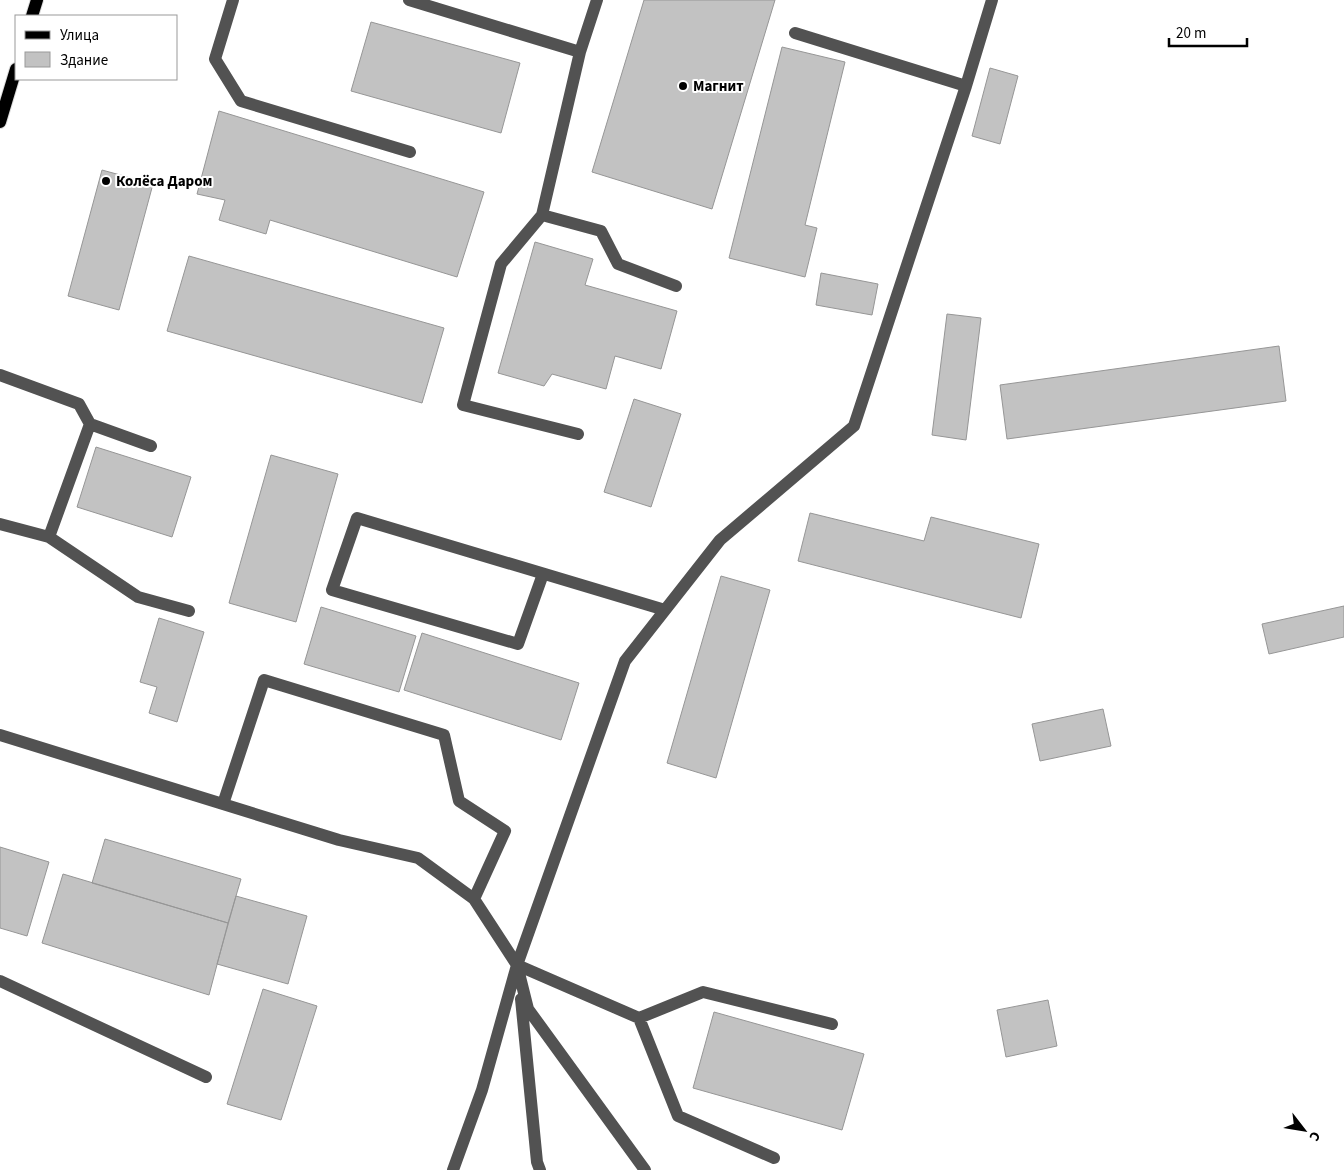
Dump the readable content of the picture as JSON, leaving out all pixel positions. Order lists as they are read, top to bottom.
{
  "places": ["Магнит", "Колёса Даром"],
  "legend": ["Улица", "Здание"],
  "scale_bar": "20 m",
  "north": "bottom right"
}
